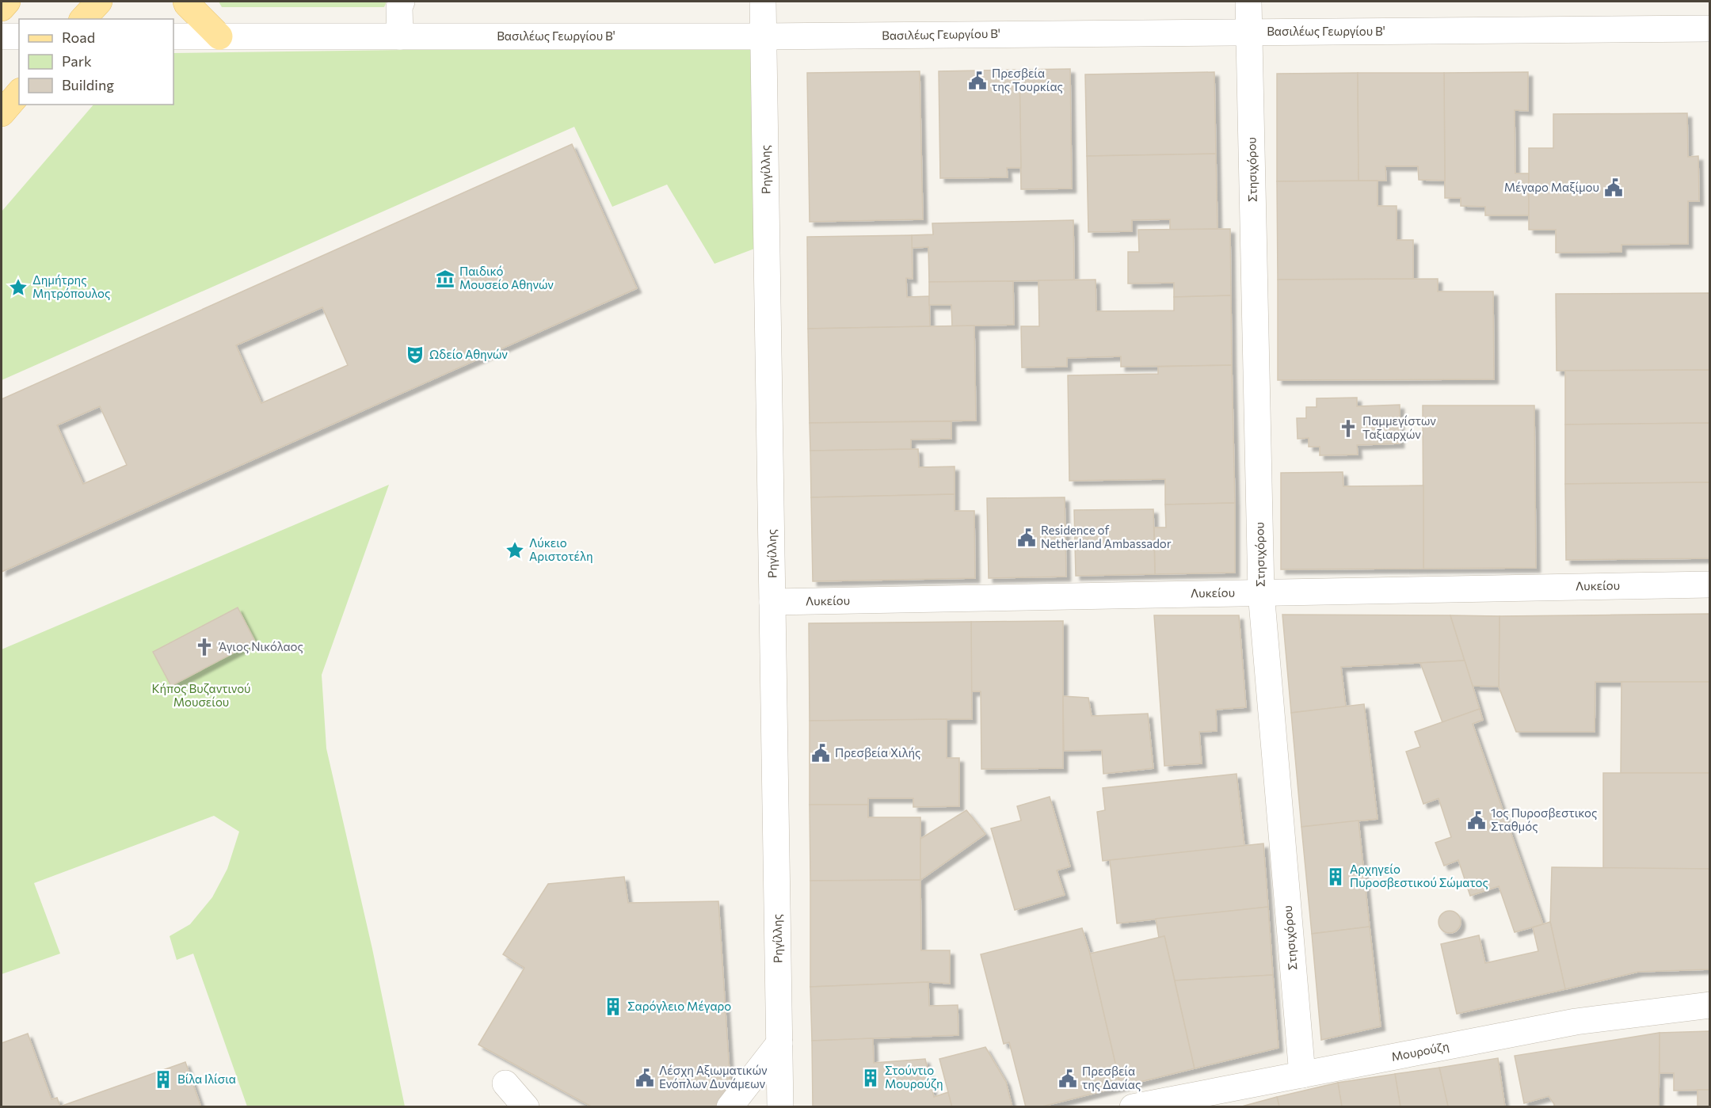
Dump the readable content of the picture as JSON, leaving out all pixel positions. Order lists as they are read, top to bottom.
{
  "streets": {
    "street": [
      "Βασιλέως Γεωργίου Β'",
      "Ρηγίλλης",
      "Στησιχόρου",
      "Λυκείου",
      "Μουρούζη"
    ]
  },
  "crossings": [
    ["Βασιλέως Γεωργίου Β'", "Ρηγίλλης"],
    ["Βασιλέως Γεωργίου Β'", "Στησιχόρου"],
    ["Ρηγίλλης", "Λυκείου"],
    ["Στησιχόρου", "Λυκείου"],
    ["Στησιχόρου", "Μουρούζη"]
  ],
  "parks": ["Κήπος Βυζαντινού Μουσείου"],
  "places": {
    "public building": [
      "Πρεσβεία της Τουρκίας",
      "Μέγαρο Μαξίμου",
      "Residence of Netherland Ambassador",
      "Πρεσβεία Χιλής",
      "1ος Πυροσβεστικος Σταθμός",
      "Λέσχη Αξιωματικών Ενόπλων Δυνάμεων",
      "Πρεσβεία της Δανίας"
    ],
    "museum": ["Παιδικό Μουσείο Αθηνών"],
    "place": ["Δημήτρης Μητρόπουλος", "Λύκειο Αριστοτέλη"],
    "theatre": ["Ωδείο Αθηνών"],
    "church": ["Παμμεγίστων Ταξιαρχών", "Άγιος Νικόλαος"],
    "building": [
      "Αρχηγείο Πυροσβεστικού Σώματος",
      "Σαρόγλειο Μέγαρο",
      "Στούντιο Μουρούζη",
      "Βίλα Ιλίσια"
    ]
  },
  "legend": ["Road", "Park", "Building"]
}
